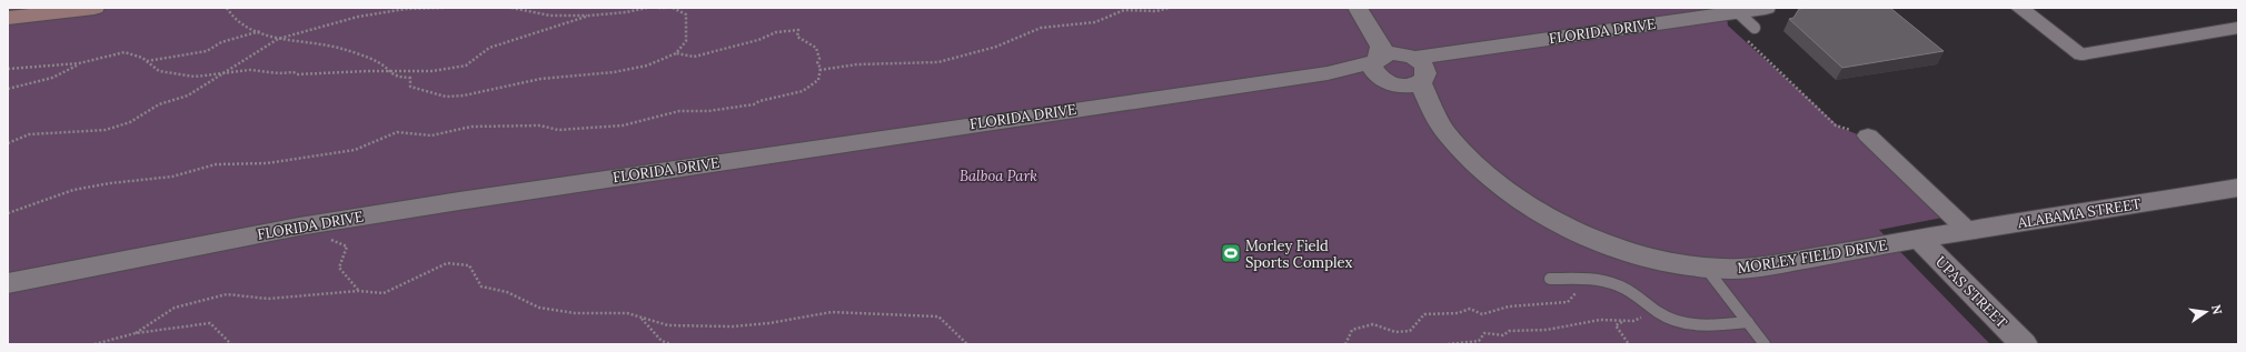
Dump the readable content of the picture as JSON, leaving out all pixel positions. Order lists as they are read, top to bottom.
{
  "streets": {
    "street": [
      "FLORIDA DRIVE",
      "ALABAMA STREET",
      "MORLEY FIELD DRIVE",
      "UPAS STREET"
    ]
  },
  "crossings": [
    ["FLORIDA DRIVE", "MORLEY FIELD DRIVE"],
    ["ALABAMA STREET", "MORLEY FIELD DRIVE"],
    ["ALABAMA STREET", "UPAS STREET"],
    ["MORLEY FIELD DRIVE", "UPAS STREET"]
  ],
  "parks": ["Balboa Park"],
  "places": {
    "sports": ["Morley Field Sports Complex"]
  },
  "north": "right"
}
